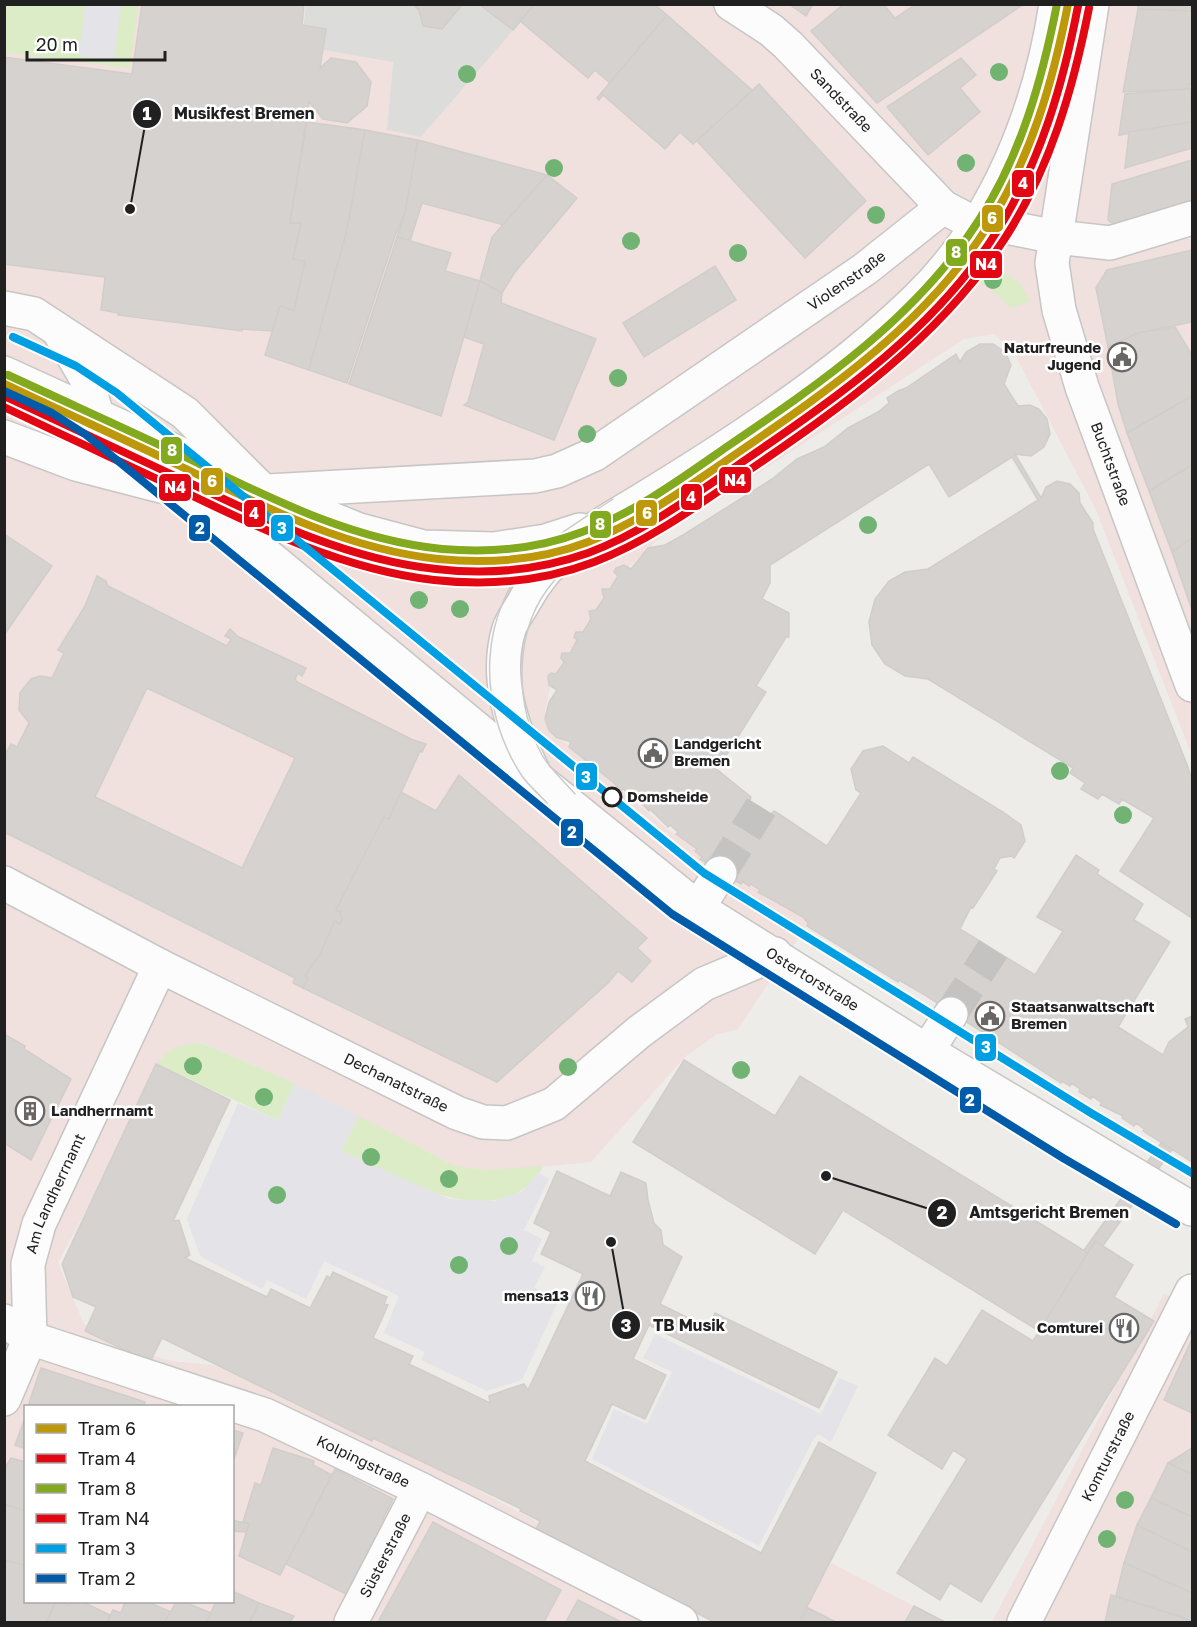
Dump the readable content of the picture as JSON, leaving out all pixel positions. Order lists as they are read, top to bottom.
{
  "streets": {
    "street": [
      "Sandstraße",
      "Violenstraße",
      "Buchtstraße",
      "Ostertorstraße",
      "Dechanatstraße",
      "Am Landherrnamt",
      "Komturstraße",
      "Kolpingstraße",
      "Süsterstraße"
    ]
  },
  "crossings": [
    ["Sandstraße", "Violenstraße"],
    ["Ostertorstraße", "Dechanatstraße"],
    ["Dechanatstraße", "Am Landherrnamt"],
    ["Am Landherrnamt", "Kolpingstraße"],
    ["Kolpingstraße", "Süsterstraße"]
  ],
  "places": {
    "other": [
      "Musikfest Bremen",
      "Domsheide",
      "Amtsgericht Bremen",
      "TB Musik"
    ],
    "public building": ["Naturfreunde Jugend", "Landgericht Bremen", "Staatsanwaltschaft Bremen"],
    "building": ["Landherrnamt"],
    "restaurant": ["mensa13", "Comturei"]
  },
  "lines": [
    "tram line 6",
    "tram line 8",
    "tram line 4",
    "tram line N4",
    "tram line 3",
    "tram line 2"
  ],
  "legend": [
    "Tram 6",
    "Tram 4",
    "Tram 8",
    "Tram N4",
    "Tram 3",
    "Tram 2"
  ],
  "scale_bar": "20 m"
}
